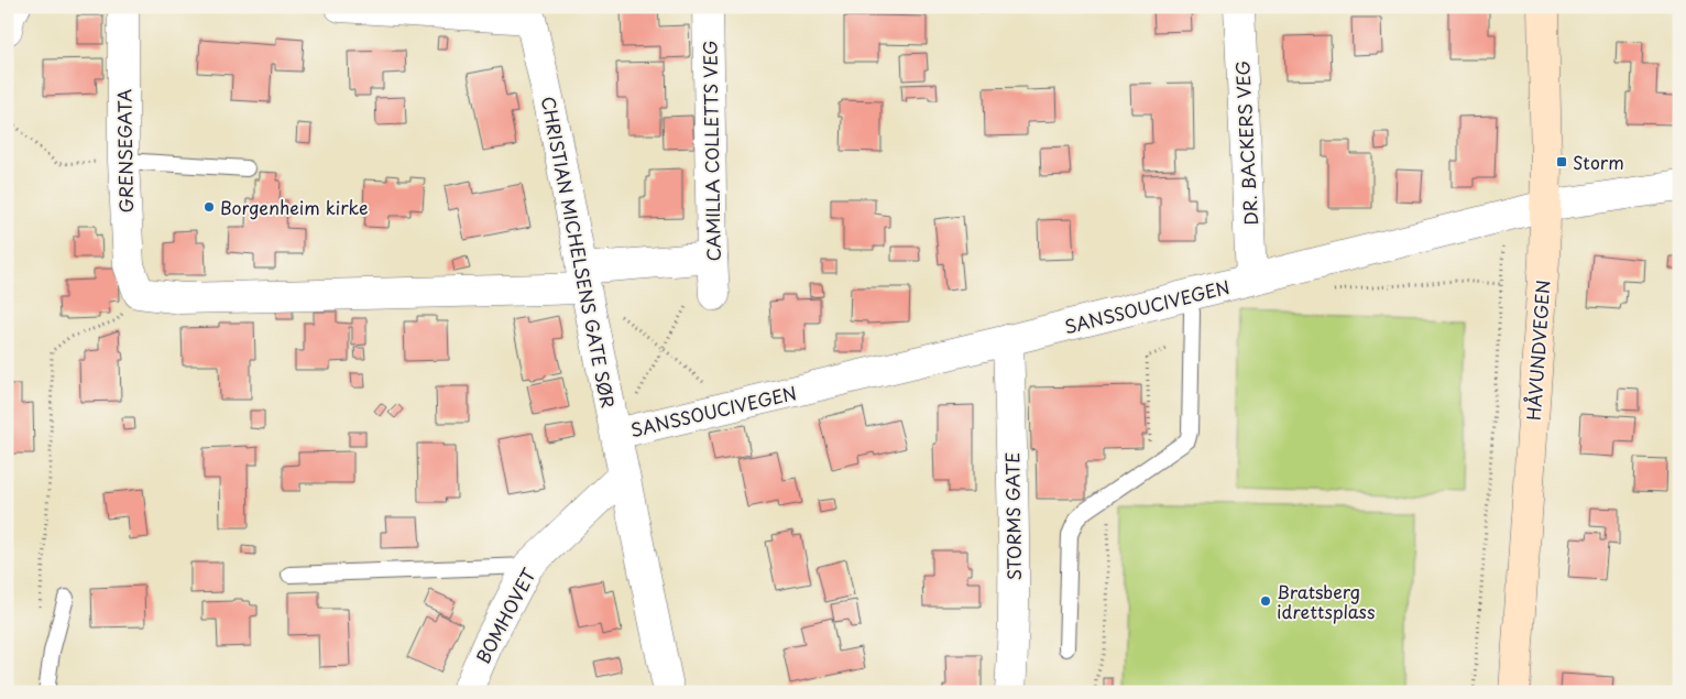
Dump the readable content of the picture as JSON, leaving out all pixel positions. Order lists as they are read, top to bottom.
{
  "streets": {
    "main road": ["HÅVUNDVEGEN"],
    "street": [
      "DR. BACKERS VEG",
      "GRENSEGATA",
      "CAMILLA COLLETTS VEG",
      "CHRISTIAN MICHELSENS GATE SØR",
      "SANSSOUCIVEGEN",
      "STORMS GATE",
      "BOMHOVET"
    ]
  },
  "crossings": [
    ["DR. BACKERS VEG", "SANSSOUCIVEGEN"],
    ["CHRISTIAN MICHELSENS GATE SØR", "SANSSOUCIVEGEN"],
    ["CHRISTIAN MICHELSENS GATE SØR", "BOMHOVET"],
    ["SANSSOUCIVEGEN", "HÅVUNDVEGEN"],
    ["SANSSOUCIVEGEN", "STORMS GATE"]
  ],
  "places": {
    "transit": ["Storm"],
    "other": ["Borgenheim kirke", "Bratsberg idrettsplass"]
  }
}
